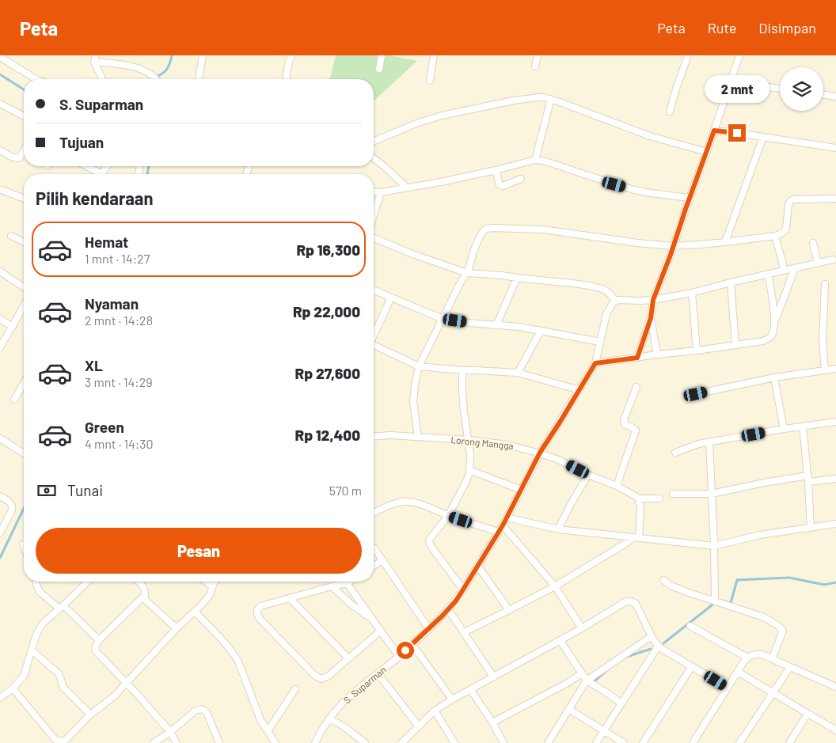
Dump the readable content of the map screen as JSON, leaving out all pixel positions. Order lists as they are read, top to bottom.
{
  "streets": {
    "street": ["Lorong Mangga", "S. Suparman"]
  },
  "crossings": [
    ["Lorong Mangga", "S. Suparman"]
  ],
  "page": {
    "header": "Peta",
    "nav": ["Peta", "Rute", "Disimpan"],
    "bubble": "2 mnt",
    "banner": ["S. Suparman", "Tujuan"],
    "heading": "Pilih kendaraan",
    "list": [
      {
        "name": "Hemat",
        "note": "1 mnt · 14:27",
        "value": "Rp 16,300"
      },
      {
        "name": "Nyaman",
        "note": "2 mnt · 14:28",
        "value": "Rp 22,000"
      },
      {
        "name": "XL",
        "note": "3 mnt · 14:29",
        "value": "Rp 27,600"
      },
      {
        "name": "Green",
        "note": "4 mnt · 14:30",
        "value": "Rp 12,400"
      }
    ],
    "pay": ["Tunai", "570 m"],
    "buttons": "Pesan"
  }
}
